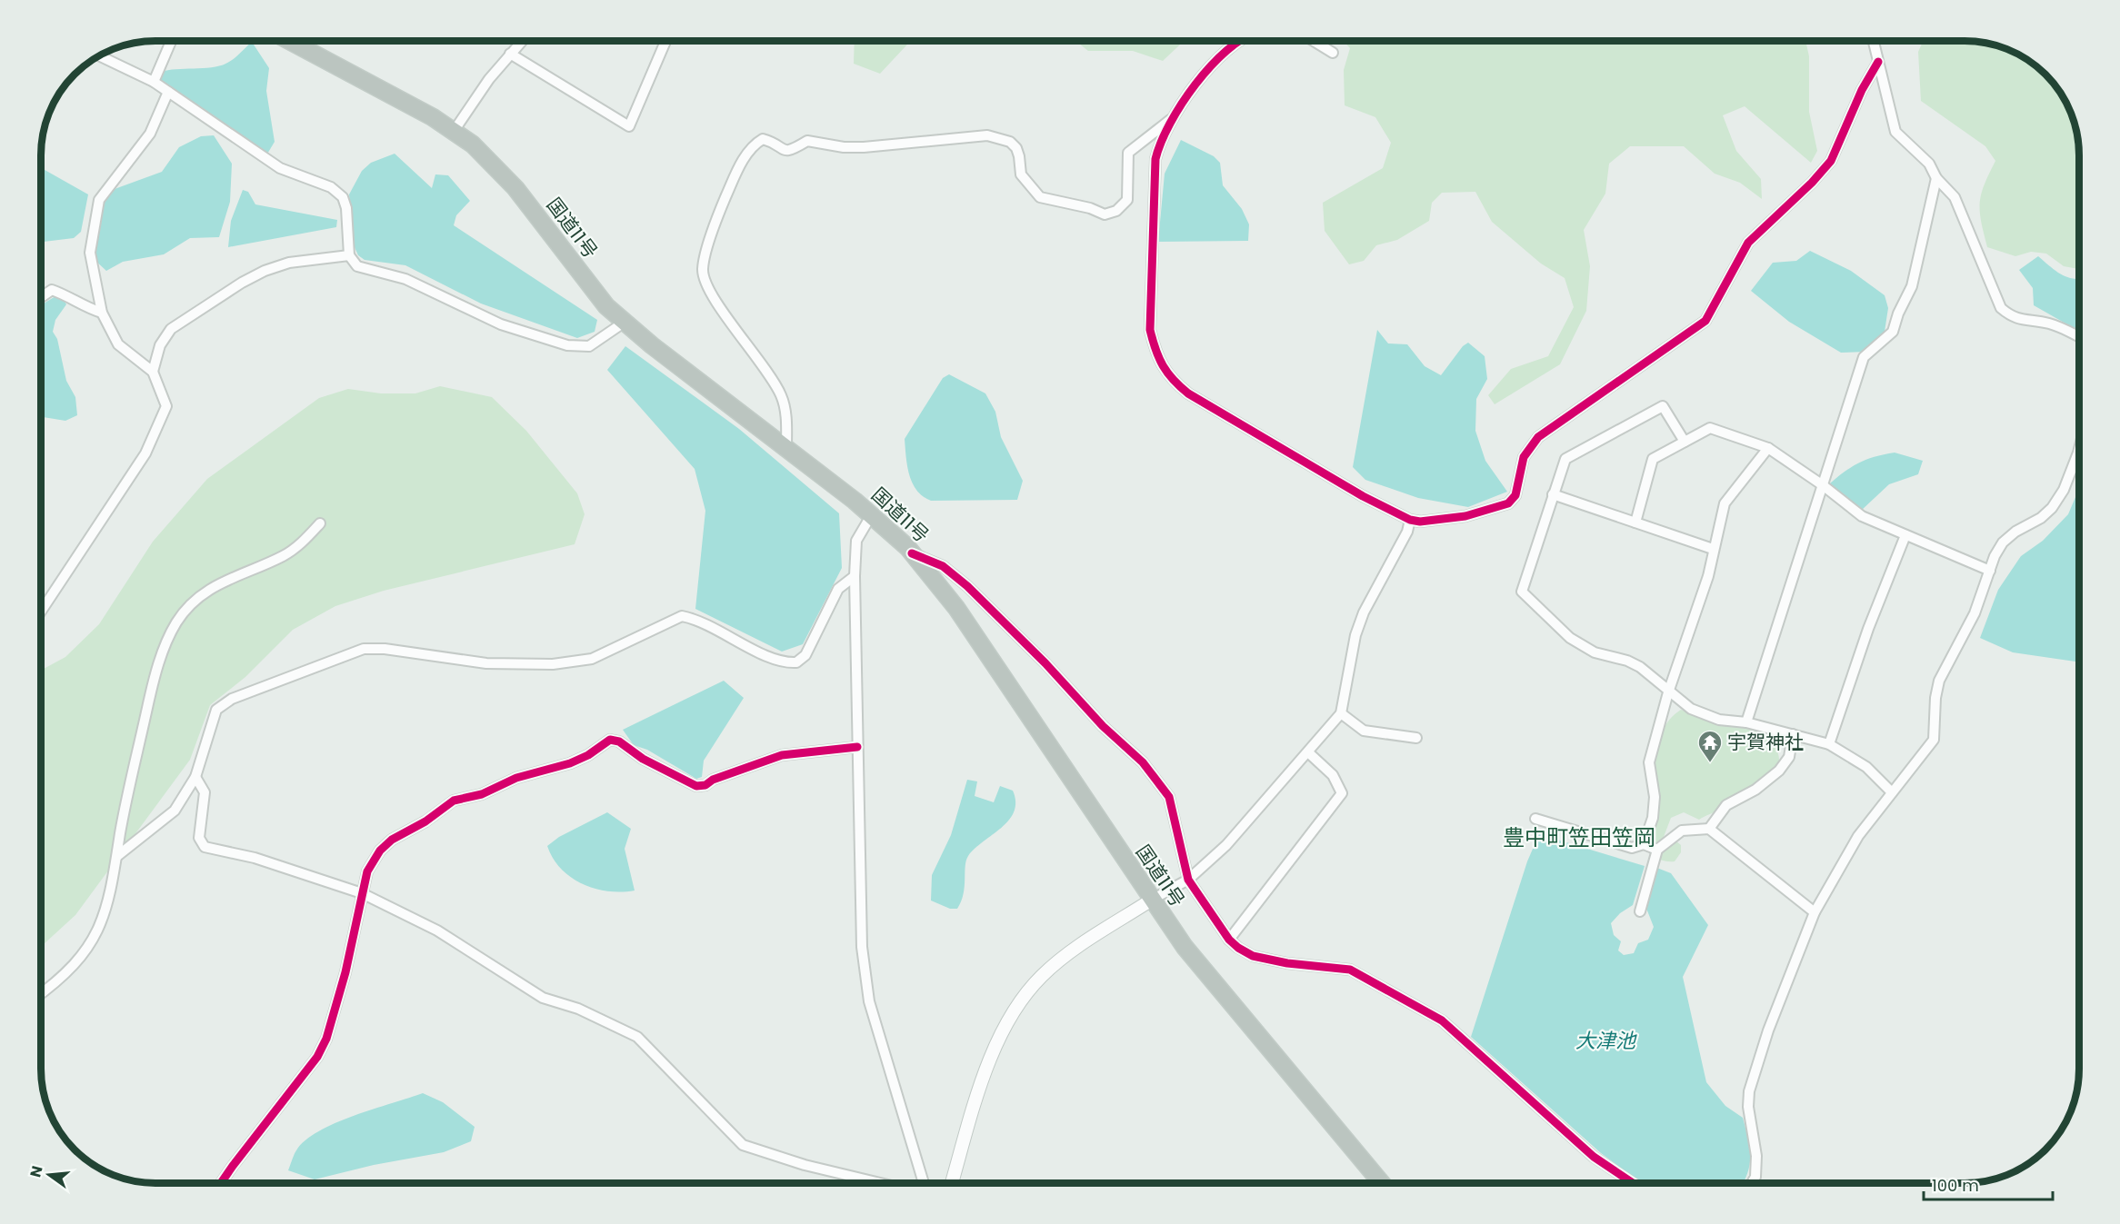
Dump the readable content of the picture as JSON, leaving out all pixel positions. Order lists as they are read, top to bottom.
{
  "streets": {
    "highway": ["国道11号"]
  },
  "districts": ["豊中町笠田笠岡"],
  "water": ["大津池"],
  "places": {
    "temple": ["宇賀神社"]
  },
  "scale_bar": "100 m",
  "north": "left"
}
